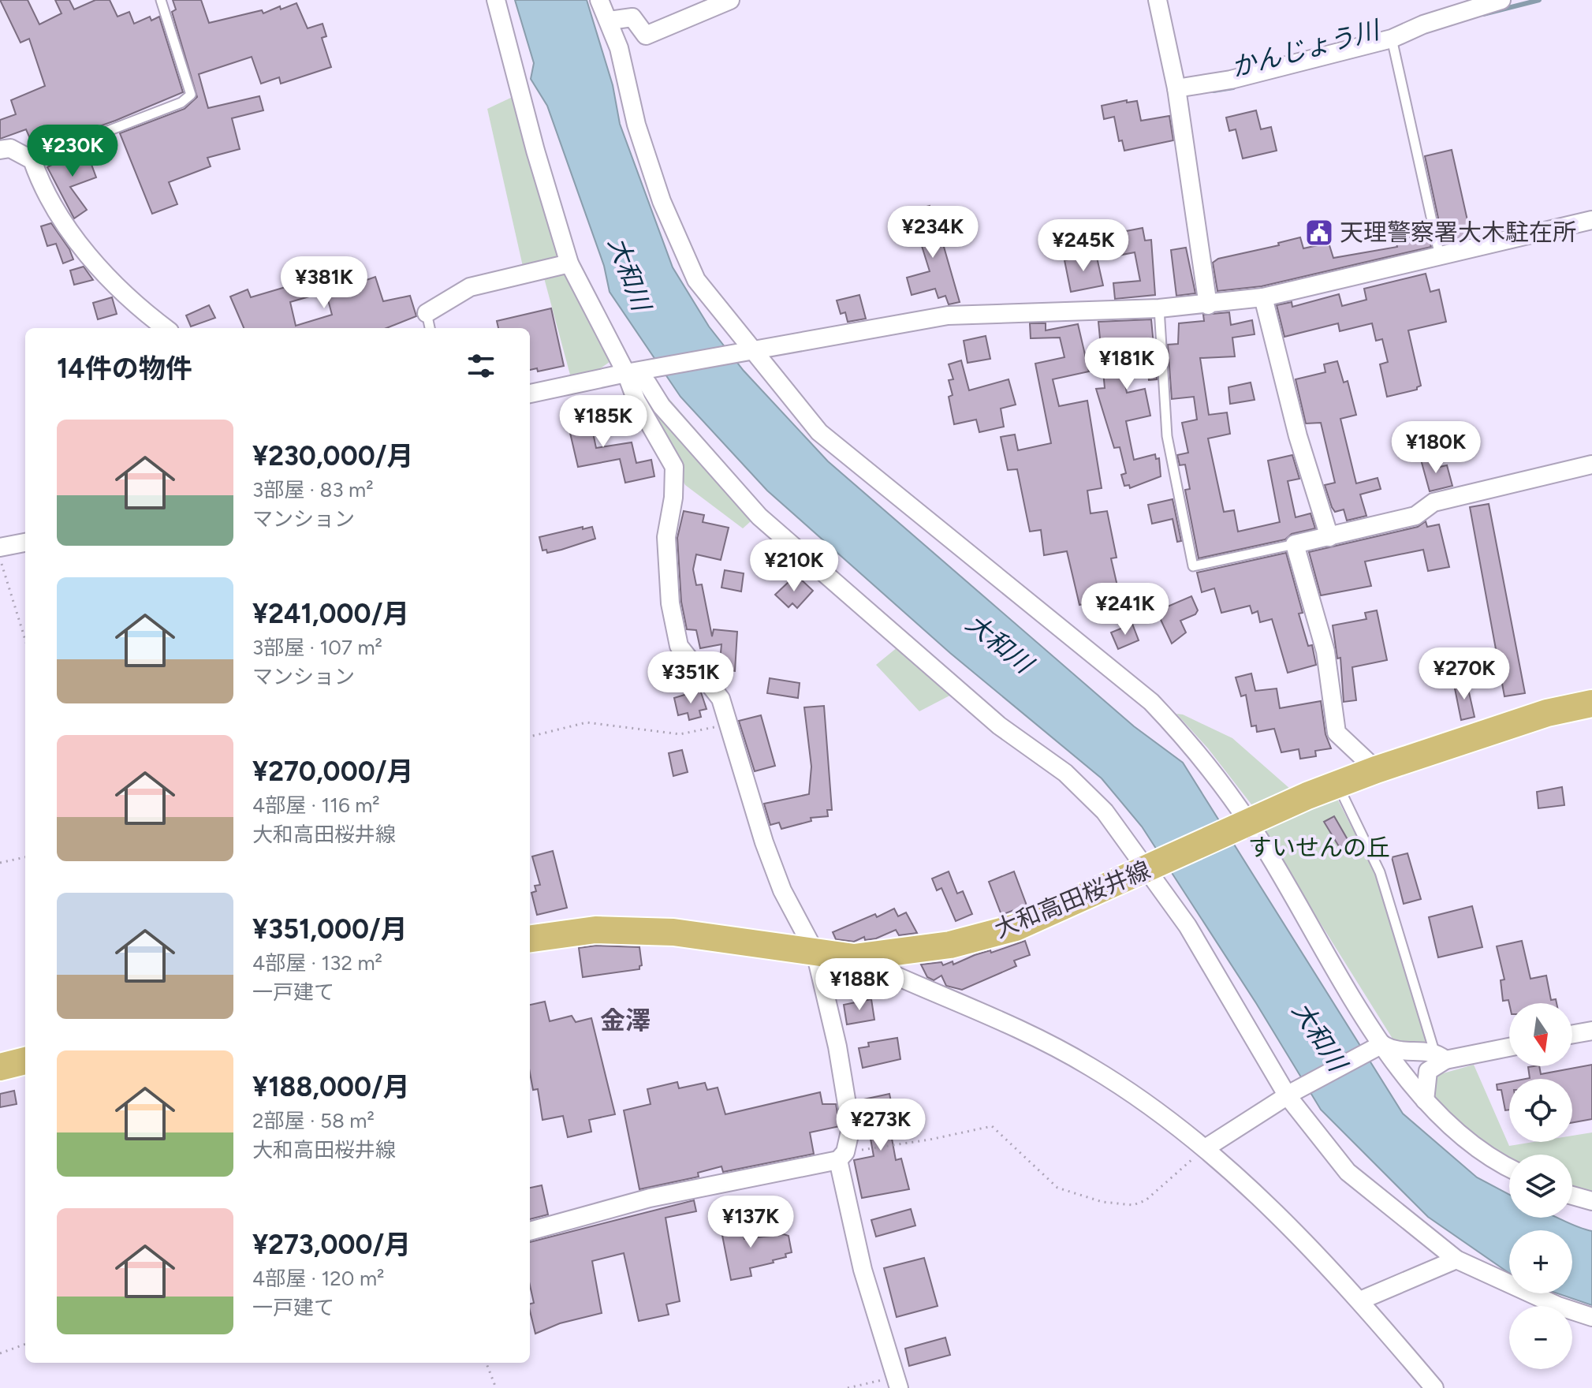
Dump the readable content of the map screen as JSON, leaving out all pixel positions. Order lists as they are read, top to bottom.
{
  "streets": {
    "main road": ["大和高田桜井線"]
  },
  "districts": ["金澤"],
  "water": ["かんじょう川", "大和川"],
  "parks": ["すいせんの丘"],
  "places": {
    "public building": ["天理警察署大木駐在所"]
  },
  "north": "bottom",
  "page": {
    "price": [
      "¥230K",
      "¥234K",
      "¥245K",
      "¥381K",
      "¥181K",
      "¥185K",
      "¥180K",
      "¥210K",
      "¥241K",
      "¥270K",
      "¥351K",
      "¥188K",
      "¥273K",
      "¥137K"
    ],
    "heading": "14件の物件",
    "list": [
      {
        "name": "¥230,000/月",
        "note": "3部屋 · 83 m² · マンション"
      },
      {
        "name": "¥241,000/月",
        "note": "3部屋 · 107 m² · マンション"
      },
      {
        "name": "¥270,000/月",
        "note": "4部屋 · 116 m² · 大和高田桜井線"
      },
      {
        "name": "¥351,000/月",
        "note": "4部屋 · 132 m² · 一戸建て"
      },
      {
        "name": "¥188,000/月",
        "note": "2部屋 · 58 m² · 大和高田桜井線"
      },
      {
        "name": "¥273,000/月",
        "note": "4部屋 · 120 m² · 一戸建て"
      }
    ],
    "map_buttons": ["+", "−"]
  }
}
